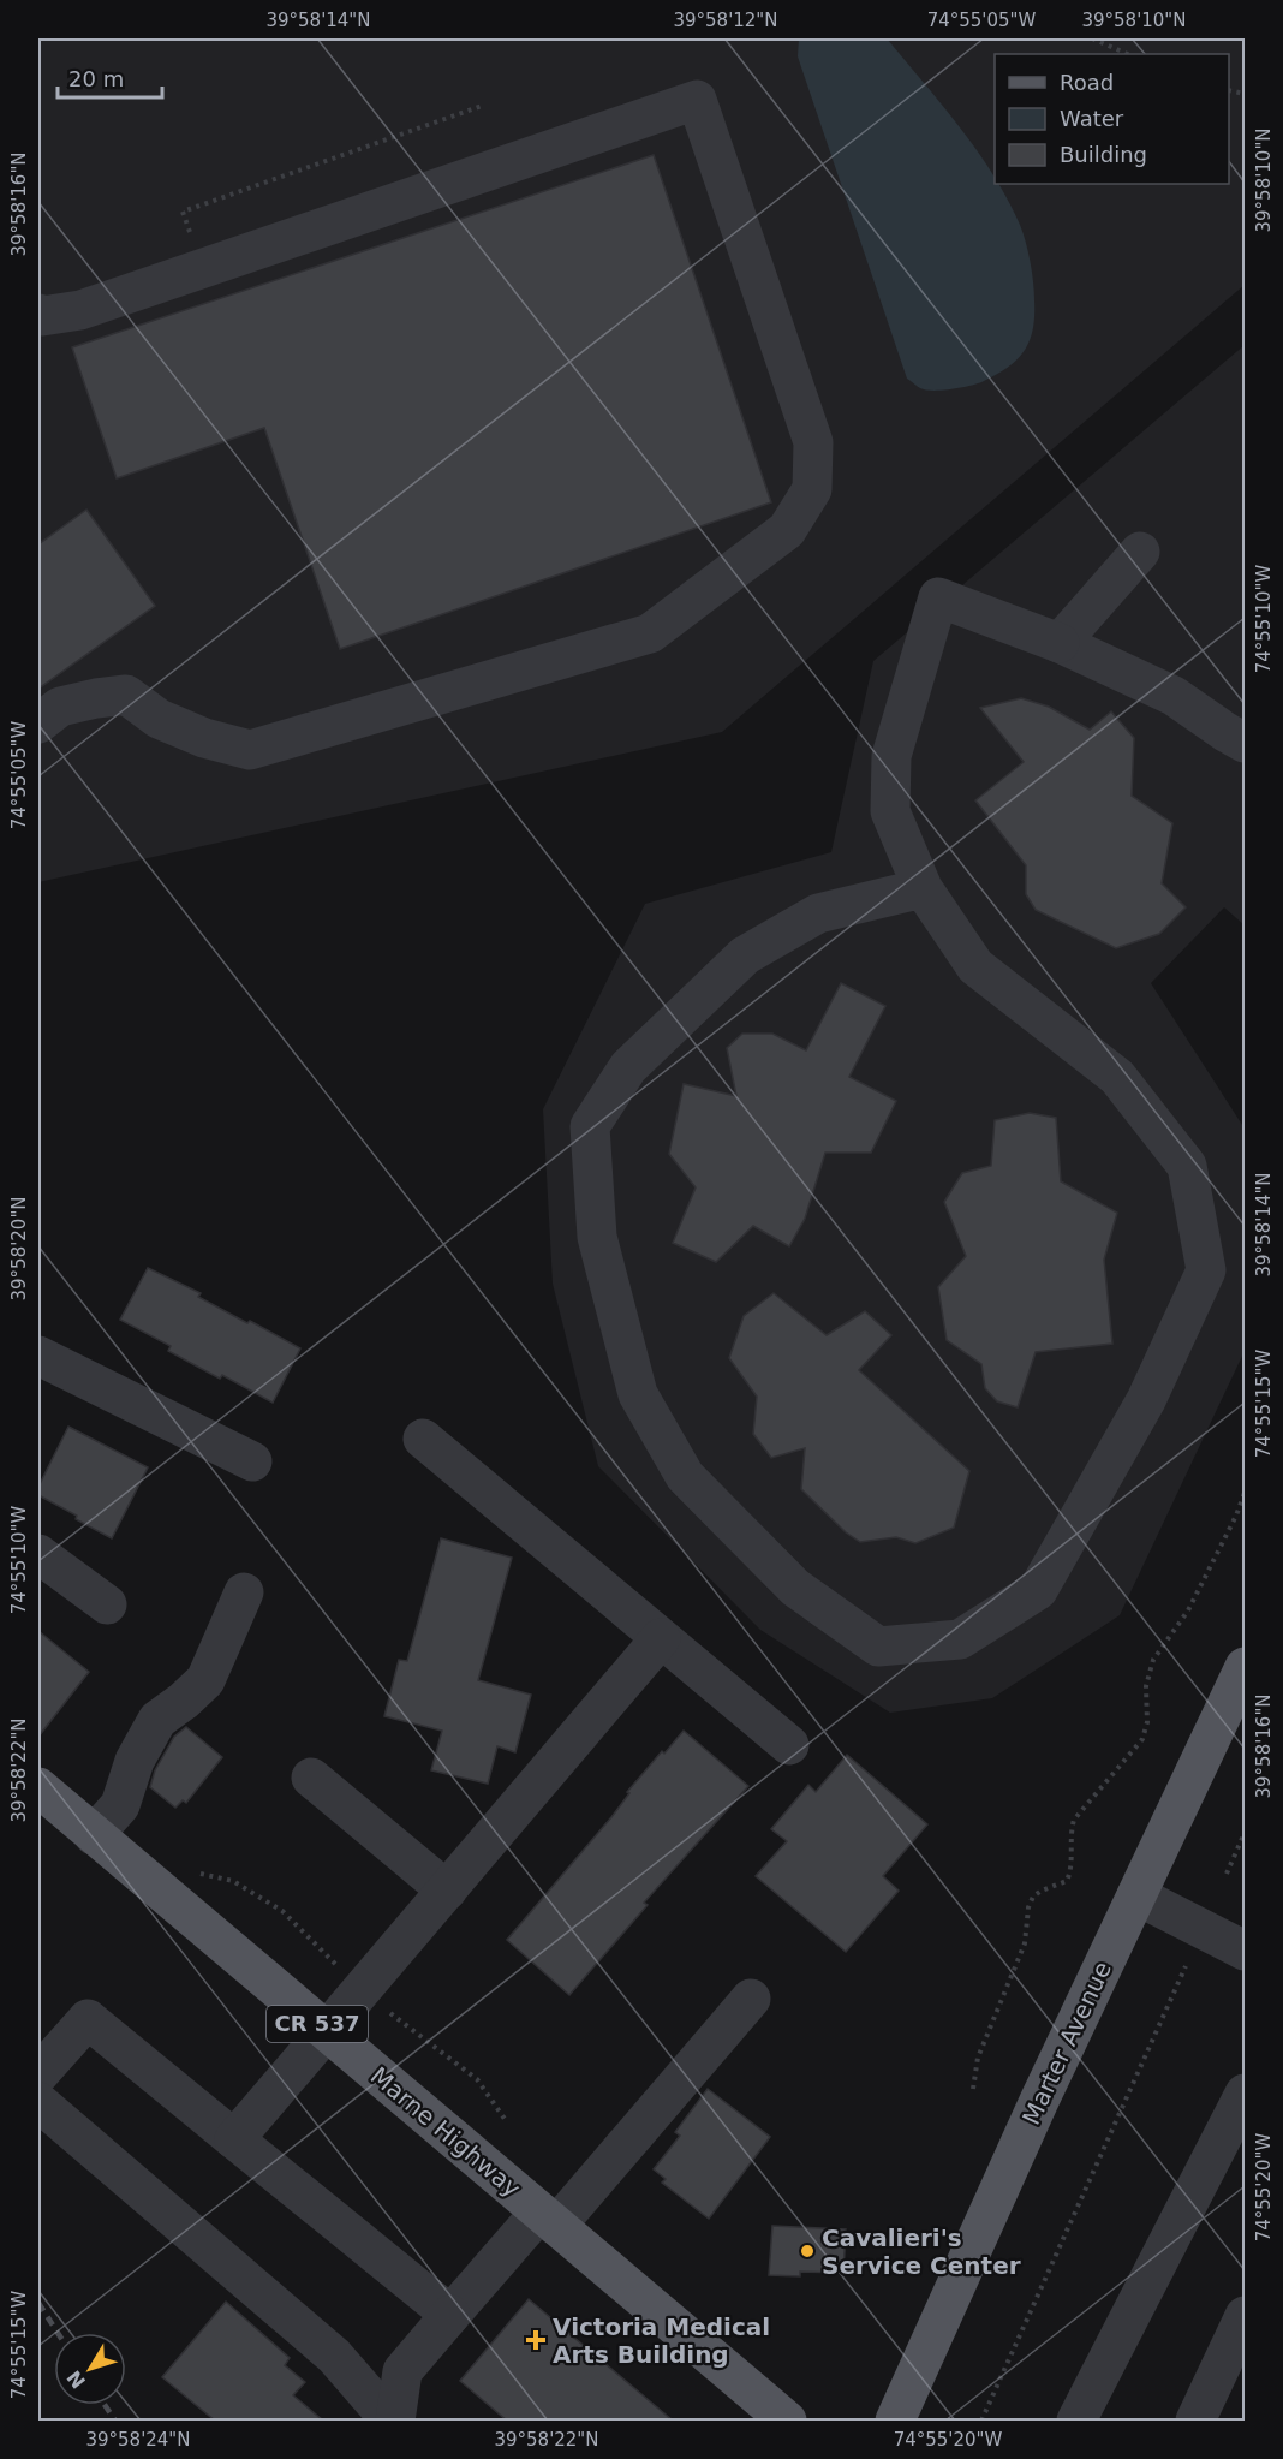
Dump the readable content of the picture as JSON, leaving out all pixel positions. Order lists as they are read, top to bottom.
{
  "streets": {
    "main road": ["CR 537", "Marter Avenue", "Marne Highway"]
  },
  "places": {
    "other": ["Cavalieri's Service Center"],
    "health": ["Victoria Medical Arts Building"]
  },
  "legend": ["Road", "Water", "Building"],
  "scale_bar": "20 m",
  "north": "bottom left",
  "coordinates": [
    "39°58'14\"N",
    "39°58'12\"N",
    "74°55'05\"W",
    "39°58'10\"N",
    "39°58'16\"N",
    "74°55'10\"W",
    "39°58'20\"N",
    "74°55'15\"W",
    "39°58'22\"N",
    "74°55'20\"W",
    "39°58'24\"N"
  ]
}
